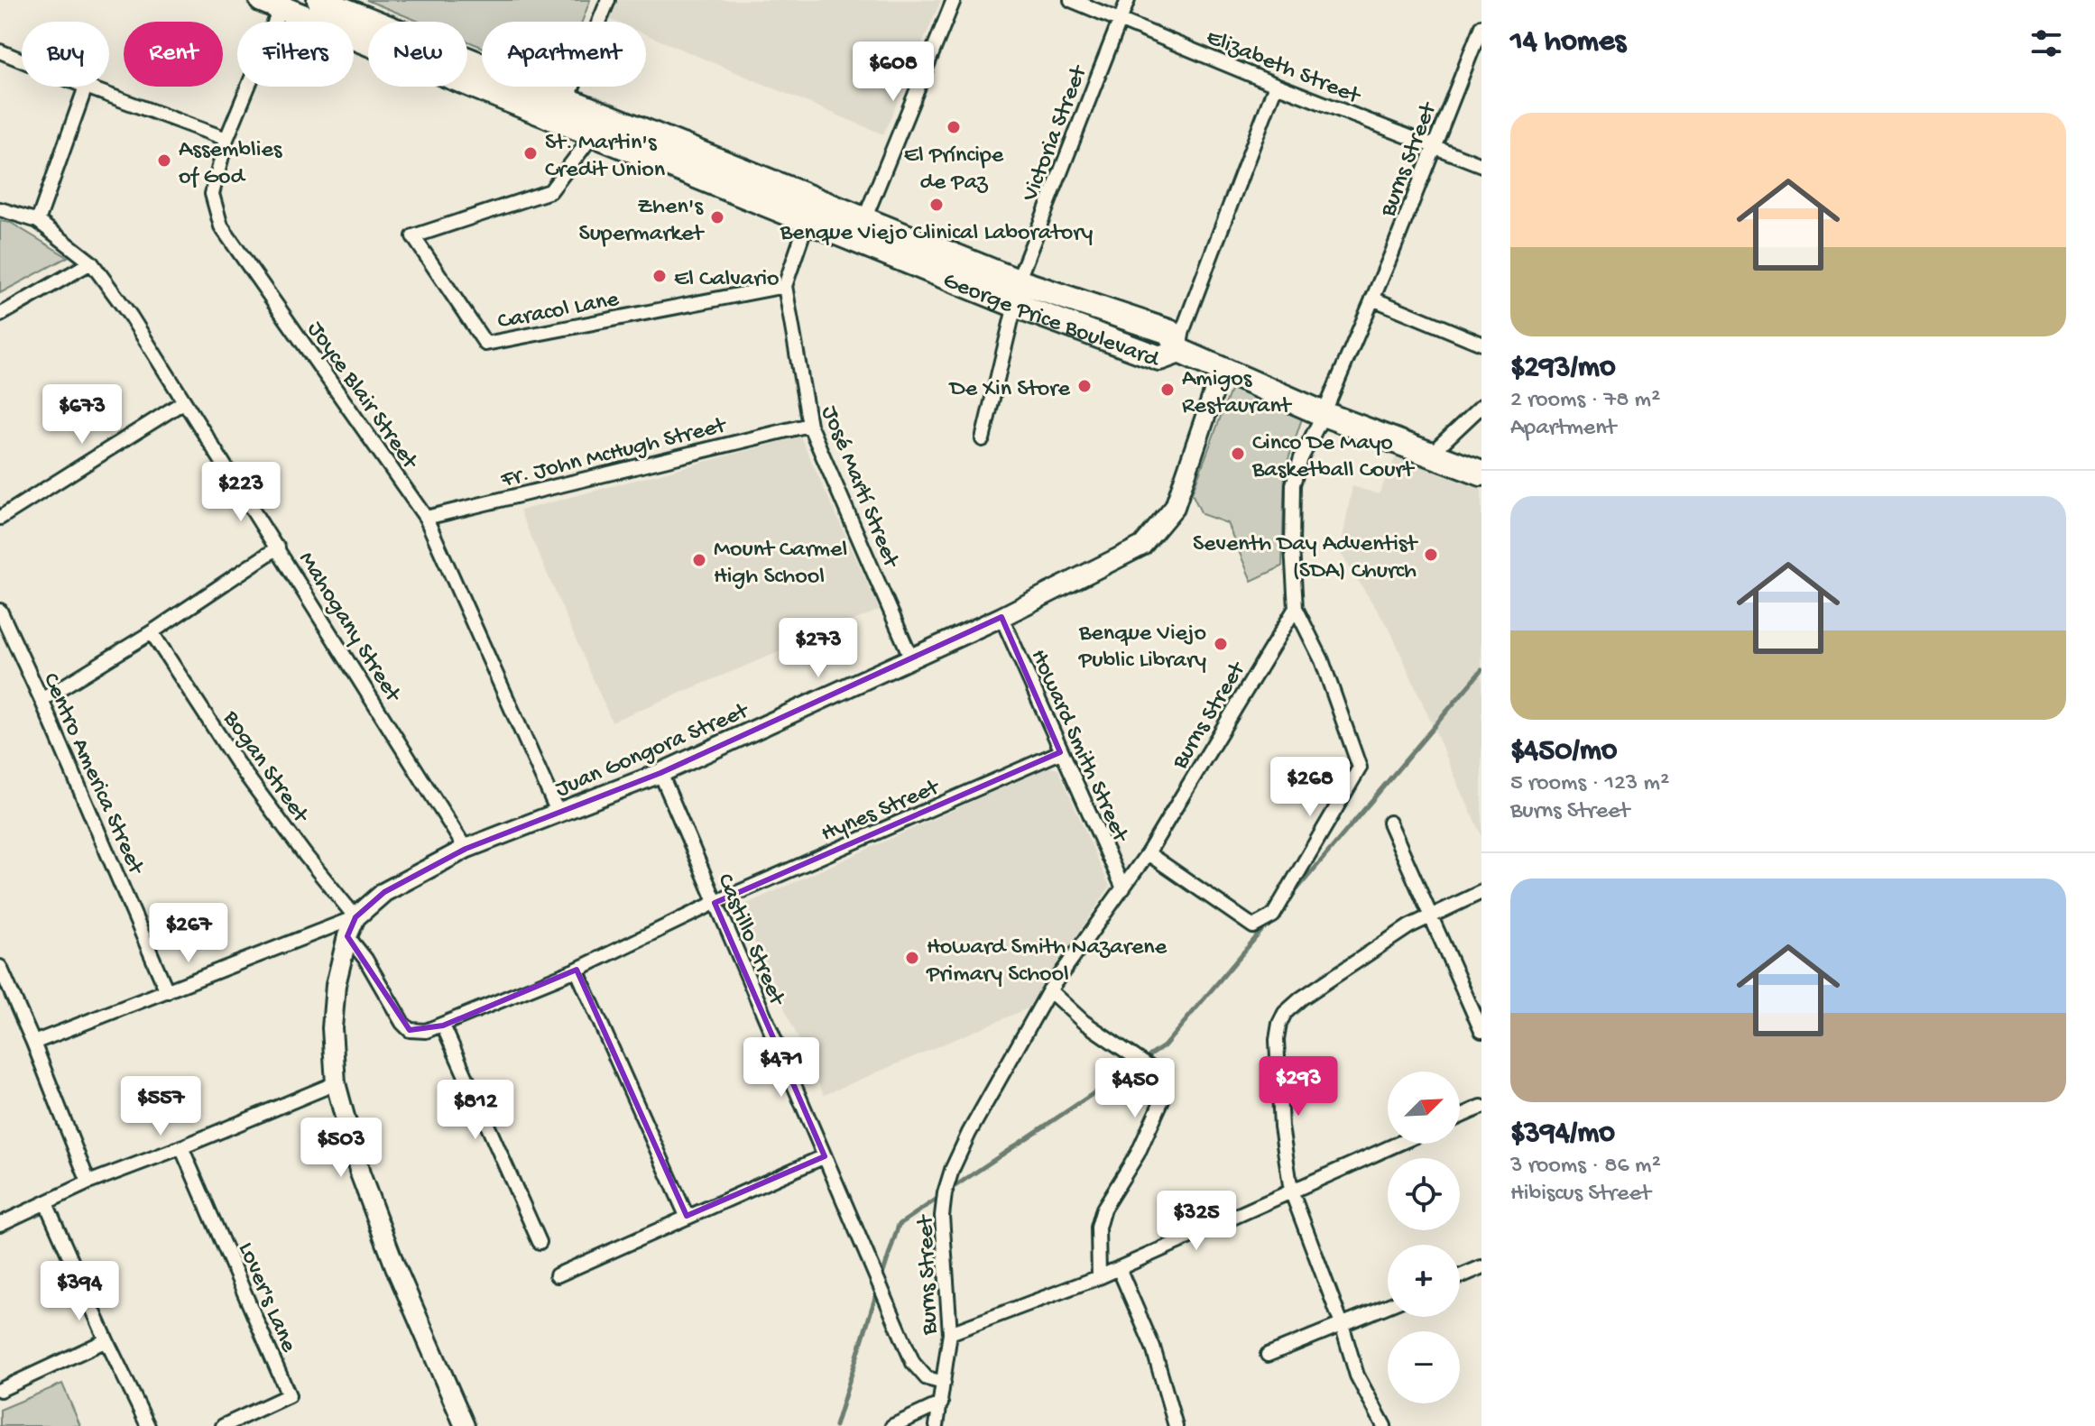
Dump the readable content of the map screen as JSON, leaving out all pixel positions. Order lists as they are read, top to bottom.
{
  "streets": {
    "highway": ["George Price Boulevard"],
    "street": [
      "Elizabeth Street",
      "Victoria Street",
      "Burns Street",
      "Caracol Lane",
      "Joyce Blair Street",
      "Fr. John McHugh Street",
      "José Martí Street",
      "Mahogany Street",
      "Howard Smith Street",
      "Juan Gongora Street",
      "Bogan Street",
      "Centro America Street",
      "Hynes Street",
      "Castillo Street",
      "Lover's Lane"
    ]
  },
  "crossings": [
    ["Elizabeth Street", "Victoria Street"],
    ["Elizabeth Street", "Burns Street"],
    ["Victoria Street", "George Price Boulevard"],
    ["Burns Street", "Howard Smith Street"],
    ["Burns Street", "Castillo Street"],
    ["Caracol Lane", "George Price Boulevard"],
    ["Caracol Lane", "José Martí Street"],
    ["George Price Boulevard", "Joyce Blair Street"],
    ["George Price Boulevard", "José Martí Street"],
    ["Joyce Blair Street", "Fr. John McHugh Street"],
    ["Joyce Blair Street", "Juan Gongora Street"],
    ["Fr. John McHugh Street", "José Martí Street"],
    ["José Martí Street", "Juan Gongora Street"],
    ["Mahogany Street", "Juan Gongora Street"],
    ["Howard Smith Street", "Juan Gongora Street"],
    ["Howard Smith Street", "Hynes Street"],
    ["Juan Gongora Street", "Bogan Street"],
    ["Juan Gongora Street", "Centro America Street"],
    ["Juan Gongora Street", "Castillo Street"],
    ["Hynes Street", "Castillo Street"]
  ],
  "places": [
    "El Príncipe de Paz",
    "St. Martin's Credit Union",
    "Assemblies of God",
    "Benque Viejo Clinical Laboratory",
    "Zhen's Supermarket",
    "El Calvario",
    "De Xin Store",
    "Amigos Restaurant",
    "Cinco De Mayo Basketball Court",
    "Seventh Day Adventist (SDA) Church",
    "Mount Carmel High School",
    "Benque Viejo Public Library",
    "Howard Smith Nazarene Primary School"
  ],
  "north": "top right",
  "page": {
    "heading": "14 homes",
    "chip": [
      "Buy",
      "Rent",
      "Filters",
      "New",
      "Apartment"
    ],
    "price": [
      "$608",
      "$673",
      "$223",
      "$273",
      "$268",
      "$267",
      "$471",
      "$293",
      "$450",
      "$557",
      "$812",
      "$503",
      "$325",
      "$394"
    ],
    "list": [
      {
        "name": "$293/mo",
        "note": "2 rooms · 78 m² · Apartment"
      },
      {
        "name": "$450/mo",
        "note": "5 rooms · 123 m² · Burns Street"
      },
      {
        "name": "$394/mo",
        "note": "3 rooms · 86 m² · Hibiscus Street"
      }
    ],
    "map_buttons": ["+", "−"]
  }
}
